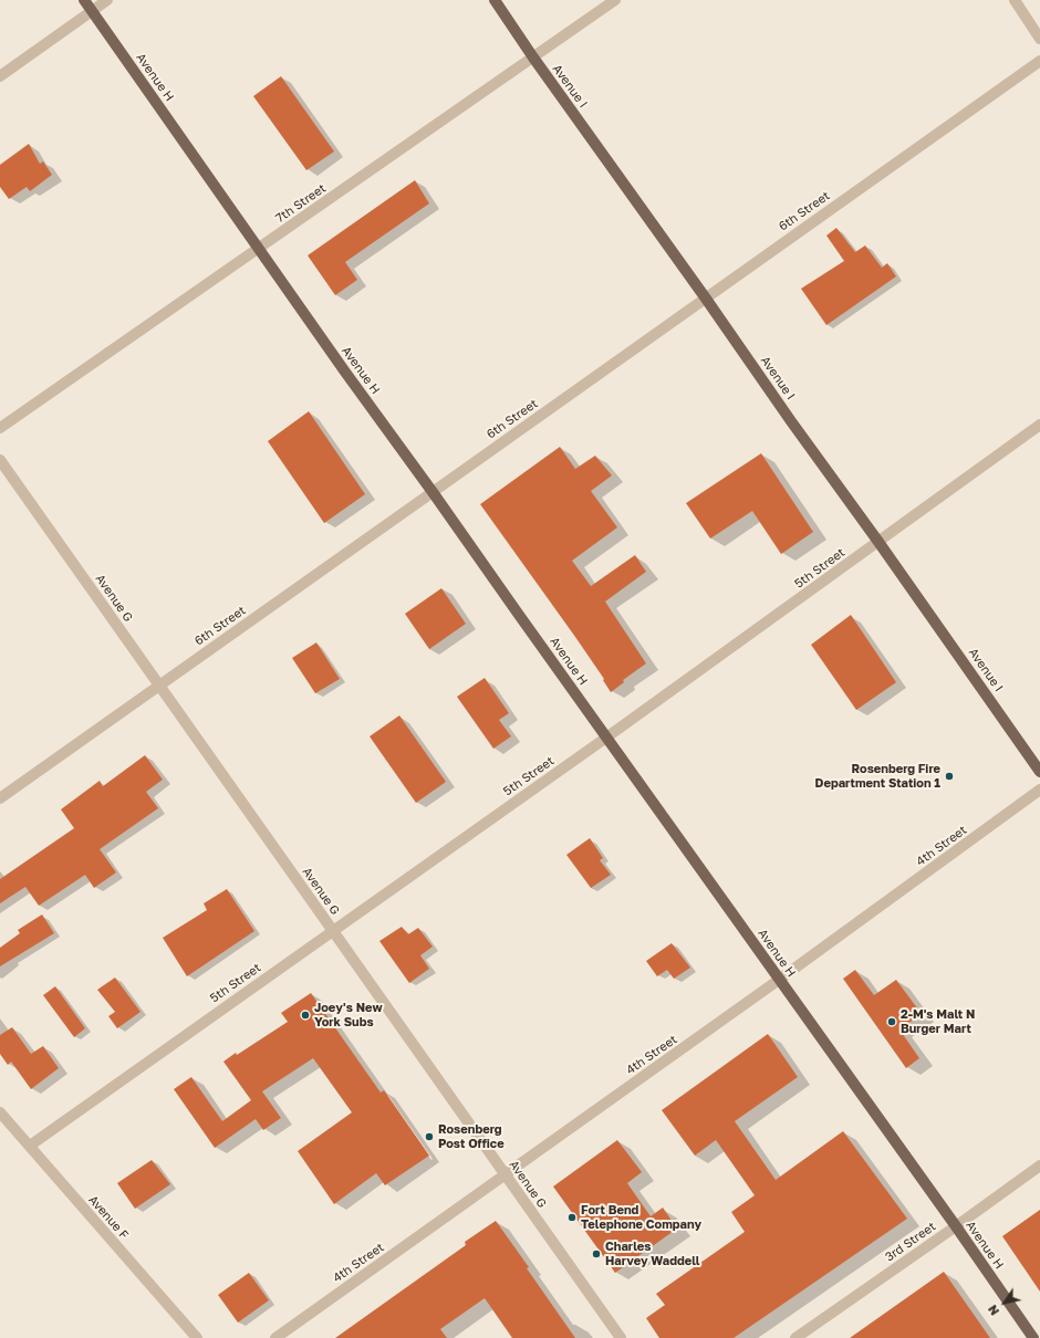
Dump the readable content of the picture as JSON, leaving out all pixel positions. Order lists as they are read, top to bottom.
{
  "streets": {
    "main road": ["Avenue H", "Avenue I"],
    "street": [
      "7th Street",
      "6th Street",
      "5th Street",
      "Avenue G",
      "4th Street",
      "Avenue F",
      "3rd Street"
    ]
  },
  "crossings": [
    ["Avenue H", "7th Street"],
    ["Avenue H", "6th Street"],
    ["Avenue H", "5th Street"],
    ["Avenue H", "4th Street"],
    ["Avenue H", "3rd Street"],
    ["Avenue I", "7th Street"],
    ["Avenue I", "6th Street"],
    ["Avenue I", "5th Street"],
    ["6th Street", "Avenue G"],
    ["5th Street", "Avenue G"],
    ["5th Street", "Avenue F"],
    ["Avenue G", "4th Street"]
  ],
  "places": [
    "Rosenberg Fire Department Station 1",
    "Joey's New York Subs",
    "2-M's Malt N Burger Mart",
    "Rosenberg Post Office",
    "Fort Bend Telephone Company",
    "Charles Harvey Waddell"
  ],
  "north": "bottom left"
}
